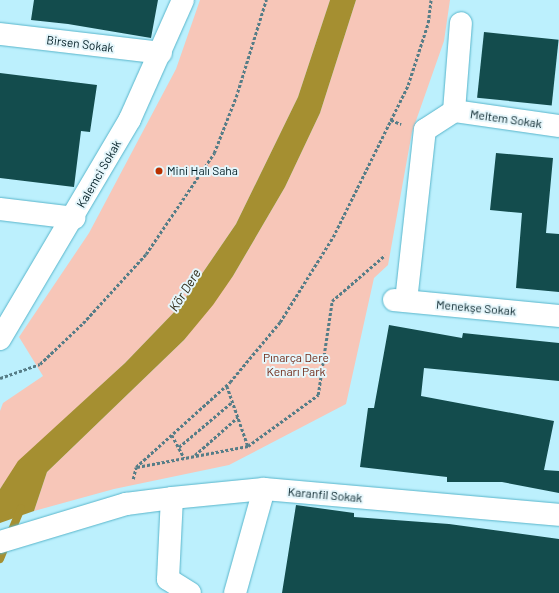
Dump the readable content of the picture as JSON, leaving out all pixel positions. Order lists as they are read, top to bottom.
{
  "streets": {
    "street": [
      "Birsen Sokak",
      "Meltem Sokak",
      "Kalemci Sokak",
      "Menekşe Sokak",
      "Karanfil Sokak"
    ]
  },
  "crossings": [
    ["Birsen Sokak", "Kalemci Sokak"],
    ["Meltem Sokak", "Menekşe Sokak"]
  ],
  "water": ["Kör Dere"],
  "parks": ["Pınarça Dere Kenarı Park"],
  "places": ["Mini Halı Saha"]
}
